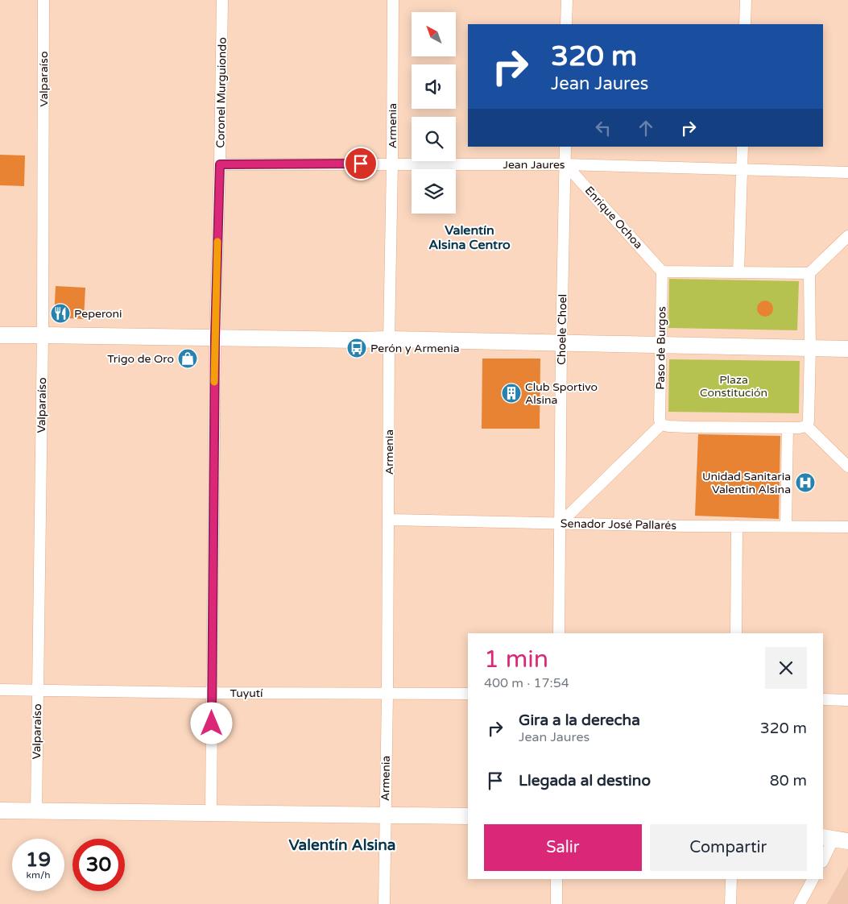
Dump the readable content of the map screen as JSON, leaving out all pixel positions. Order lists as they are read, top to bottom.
{
  "streets": {
    "street": [
      "Valparaíso",
      "Coronel Murguiondo",
      "Armenia",
      "Jean Jaures",
      "Enrique Ochoa",
      "Choele Choel",
      "Paso de Burgos",
      "Senador José Pallarés",
      "Tuyutí"
    ]
  },
  "crossings": [
    ["Valparaíso", "Tuyutí"],
    ["Coronel Murguiondo", "Jean Jaures"],
    ["Coronel Murguiondo", "Tuyutí"],
    ["Armenia", "Jean Jaures"],
    ["Armenia", "Senador José Pallarés"],
    ["Armenia", "Tuyutí"],
    ["Jean Jaures", "Enrique Ochoa"],
    ["Jean Jaures", "Choele Choel"],
    ["Enrique Ochoa", "Choele Choel"],
    ["Enrique Ochoa", "Paso de Burgos"],
    ["Choele Choel", "Senador José Pallarés"]
  ],
  "districts": ["Valentín Alsina Centro", "Valentín Alsina"],
  "parks": ["Plaza Constitución"],
  "places": {
    "restaurant": ["Peperoni"],
    "bus stop": ["Perón y Armenia"],
    "shop": ["Trigo de Oro"],
    "building": ["Club Sportivo Alsina"],
    "hospital": ["Unidad Sanitaria Valentin Alsina"]
  },
  "north": "top left",
  "page": {
    "turn": ["320 m", "Jean Jaures"],
    "heading": ["1 min", "400 m · 17:54"],
    "list": [
      {
        "name": "Gira a la derecha",
        "note": "Jean Jaures",
        "value": "320 m"
      },
      {
        "name": "Llegada al destino",
        "value": "80 m"
      }
    ],
    "buttons": ["Salir", "Compartir"],
    "speed": "19 km/h",
    "limit": "30"
  }
}
